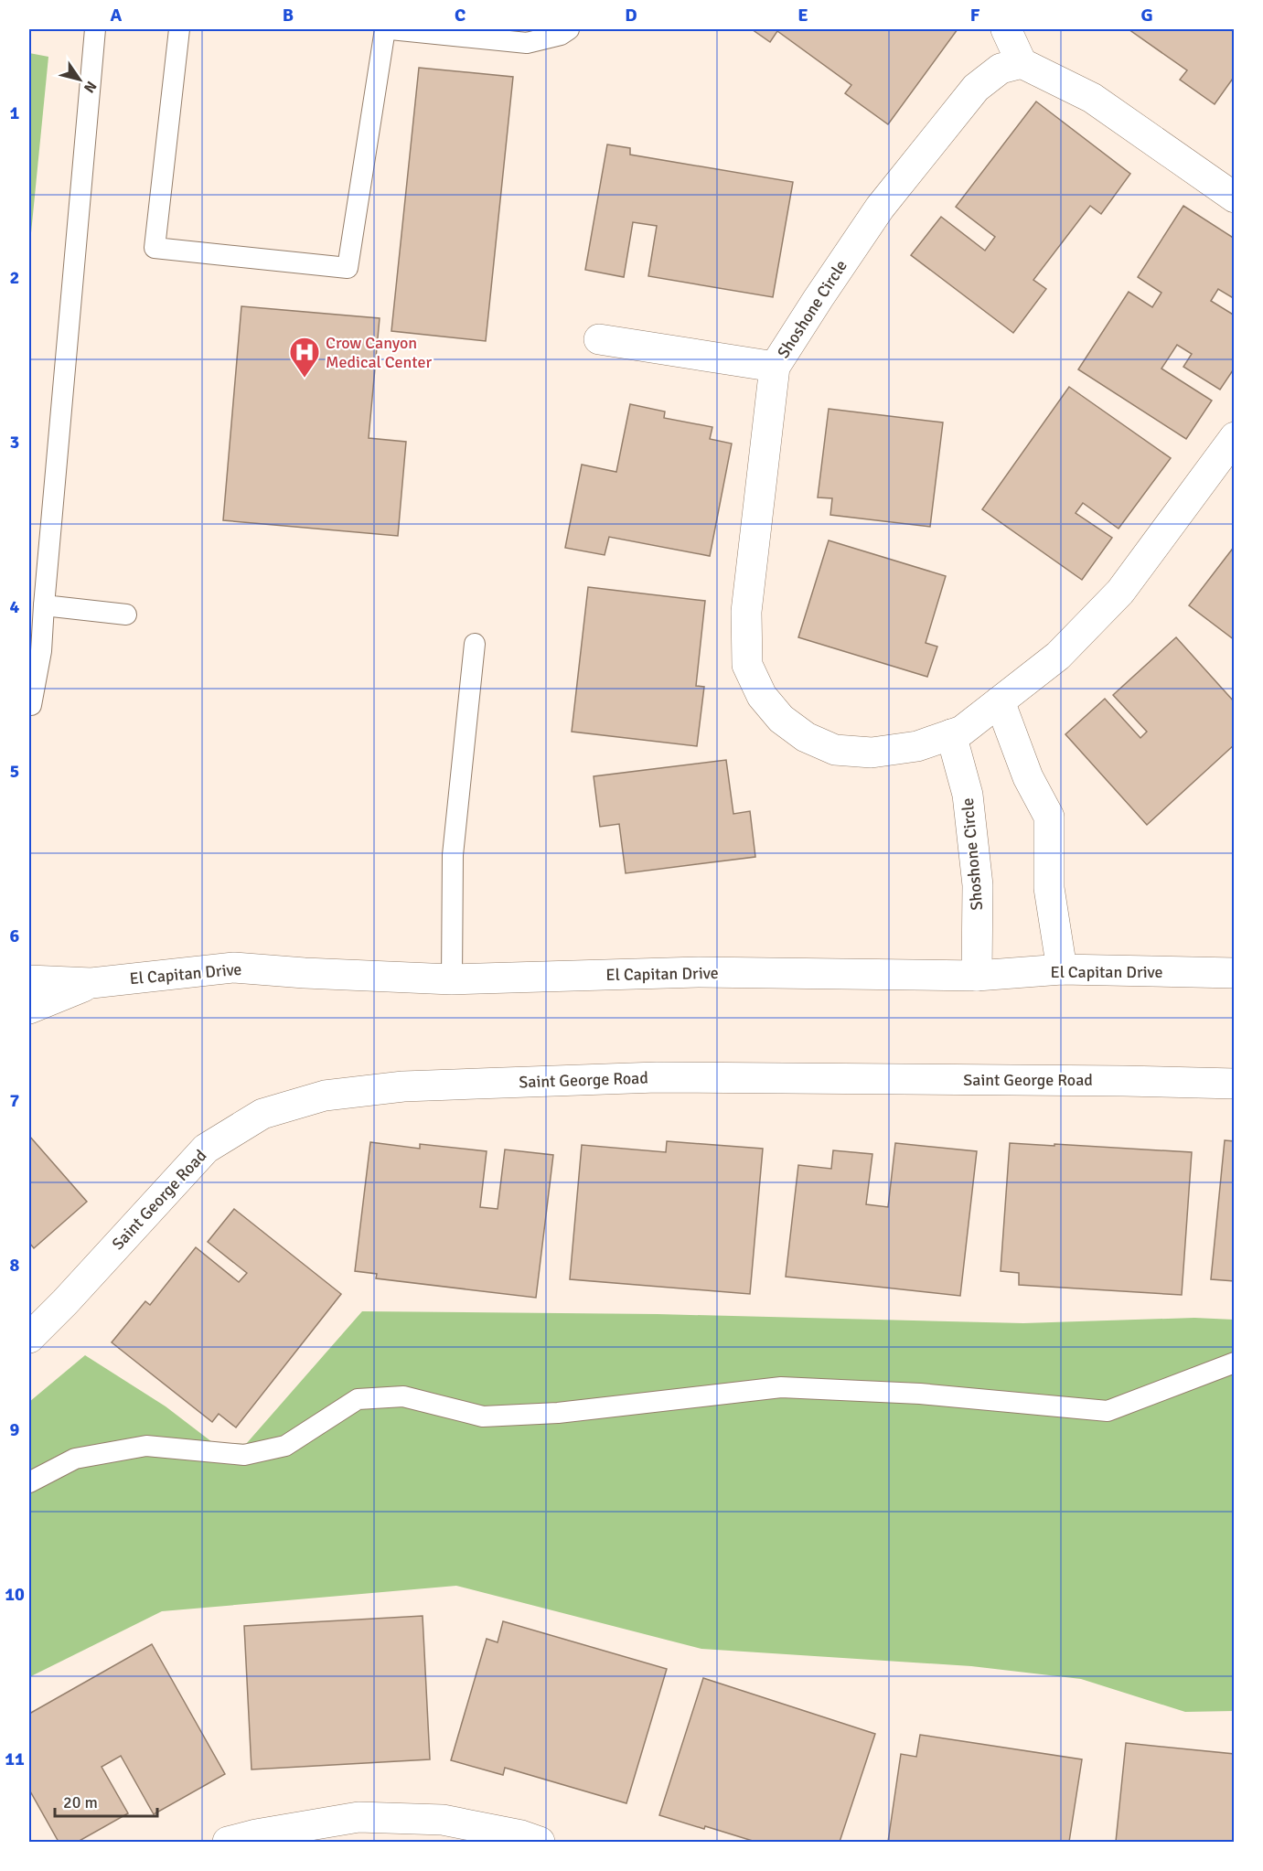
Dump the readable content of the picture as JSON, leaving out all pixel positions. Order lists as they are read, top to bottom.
{
  "streets": {
    "street": ["Shoshone Circle", "El Capitan Drive", "Saint George Road"]
  },
  "crossings": [
    ["Shoshone Circle", "El Capitan Drive"]
  ],
  "places": {
    "hospital": ["Crow Canyon Medical Center"]
  },
  "scale_bar": "20 m",
  "north": "bottom right",
  "grid": {
    "columns": [
      "A",
      "B",
      "C",
      "D",
      "E",
      "F",
      "G"
    ],
    "rows": [
      "1",
      "2",
      "3",
      "4",
      "5",
      "6",
      "7",
      "8",
      "9",
      "10",
      "11"
    ]
  }
}
